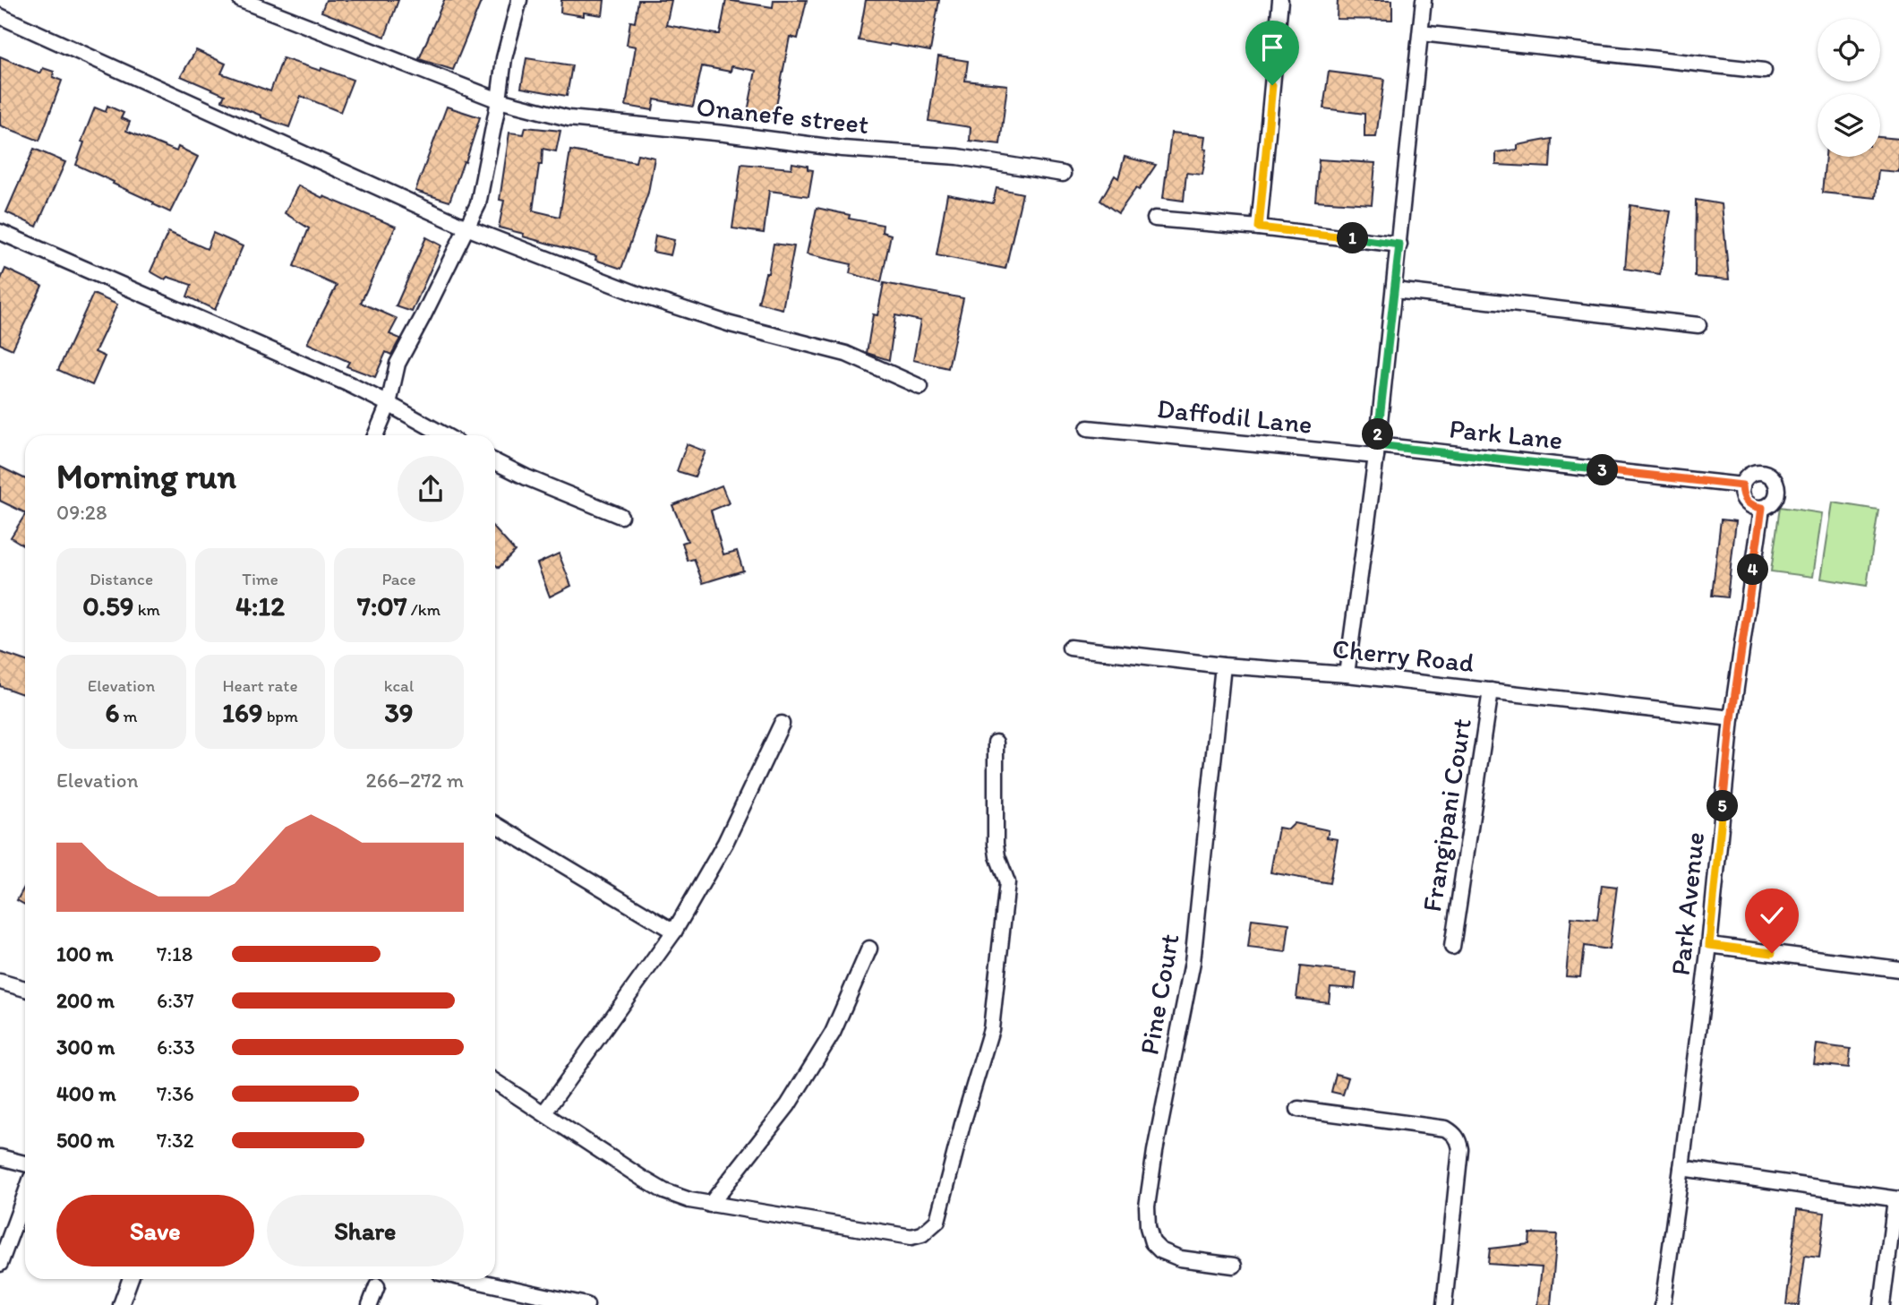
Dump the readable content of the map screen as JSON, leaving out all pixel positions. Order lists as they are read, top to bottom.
{
  "streets": {
    "street": [
      "Onanefe street",
      "Daffodil Lane",
      "Park Lane",
      "Cherry Road",
      "Frangipani Court",
      "Park Avenue",
      "Pine Court"
    ]
  },
  "crossings": [
    ["Daffodil Lane", "Park Lane"],
    ["Park Lane", "Park Avenue"],
    ["Cherry Road", "Frangipani Court"],
    ["Cherry Road", "Park Avenue"],
    ["Cherry Road", "Pine Court"]
  ],
  "page": {
    "pins": [
      "1",
      "2",
      "3",
      "4",
      "5"
    ],
    "heading": ["Morning run", "09:28"],
    "stats": [
      ["Distance", "0.59 km"],
      ["Time", "4:12"],
      ["Pace", "7:07 /km"],
      ["Elevation", "6 m"],
      ["Heart rate", "169 bpm"],
      ["kcal", "39"]
    ],
    "chart": ["Elevation", "266–272 m"],
    "list": [
      {
        "name": "100 m",
        "note": "7:18"
      },
      {
        "name": "200 m",
        "note": "6:37"
      },
      {
        "name": "300 m",
        "note": "6:33"
      },
      {
        "name": "400 m",
        "note": "7:36"
      },
      {
        "name": "500 m",
        "note": "7:32"
      }
    ],
    "buttons": ["Save", "Share"]
  }
}
